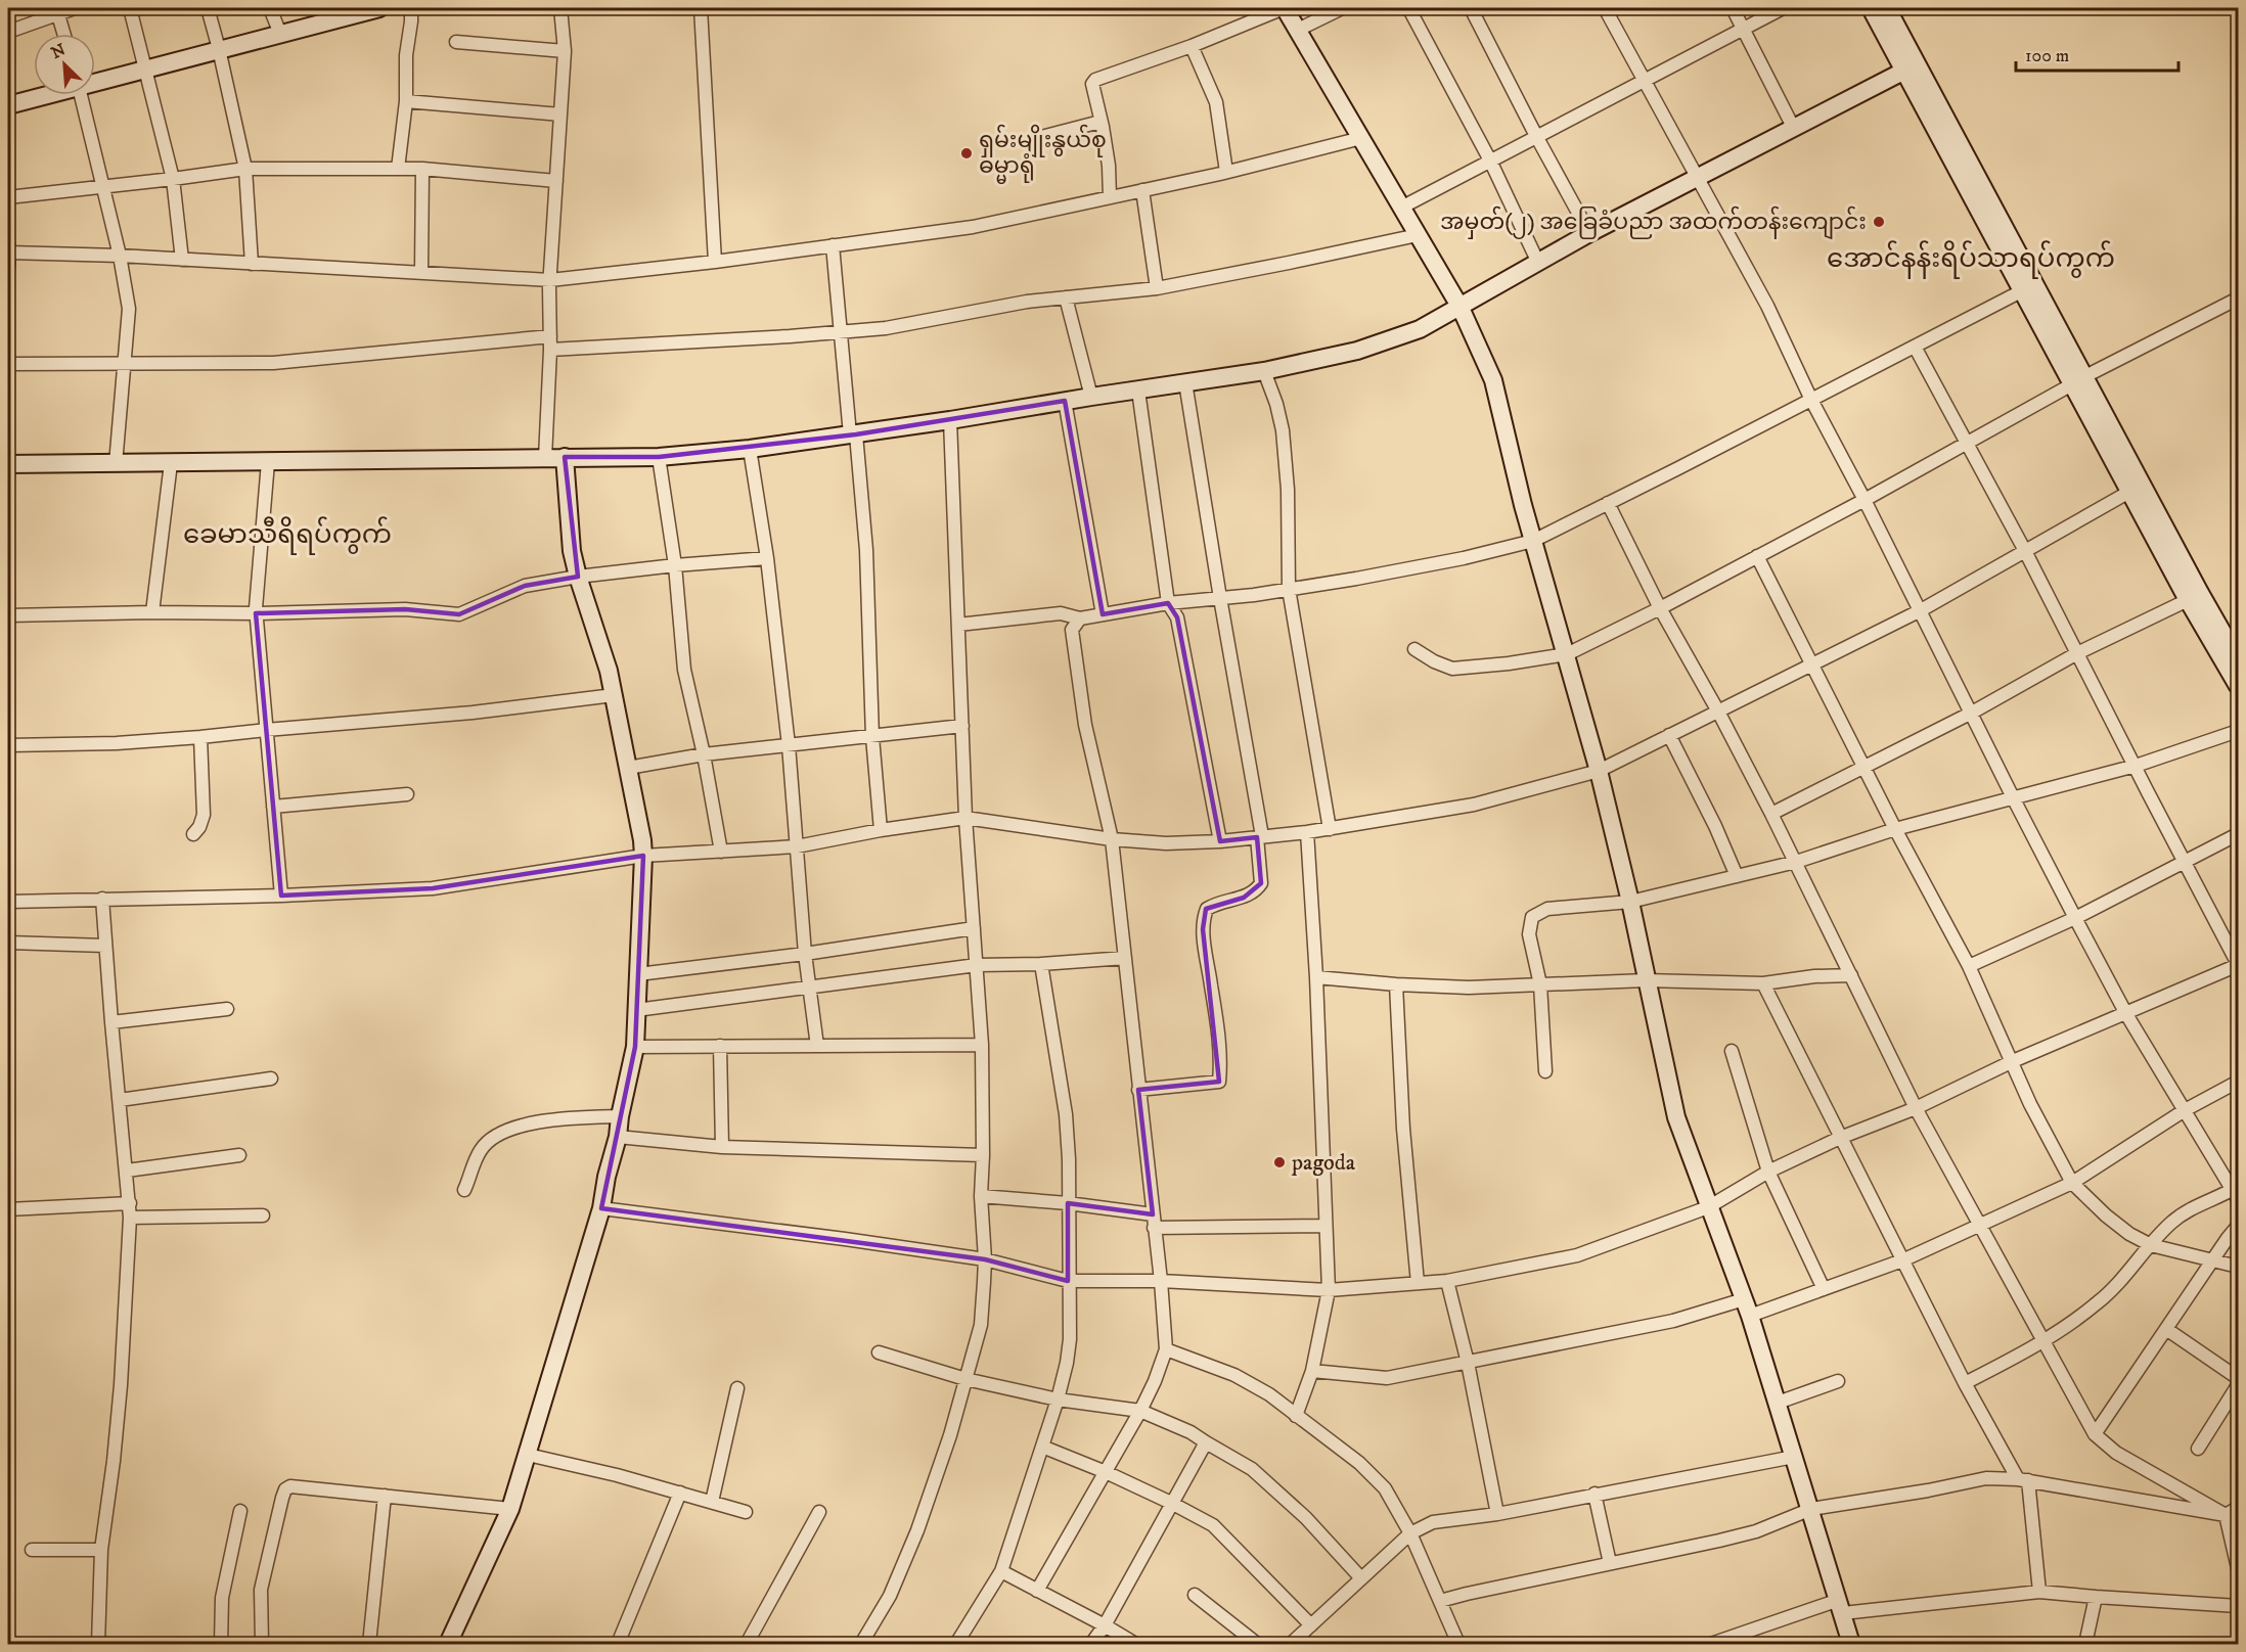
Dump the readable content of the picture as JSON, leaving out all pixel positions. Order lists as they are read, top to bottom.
{
  "districts": ["အောင်နန်းရိပ်သာရပ်ကွက်", "ခေမာသီရိရပ်ကွက်"],
  "places": ["ရှမ်းမျိုးနွယ်စု ဓမ္မာရုံ", "အမှတ်(၂) အခြေခံပညာ အထက်တန်းကျောင်း", "pagoda"],
  "scale_bar": "100 m",
  "north": "top left"
}
